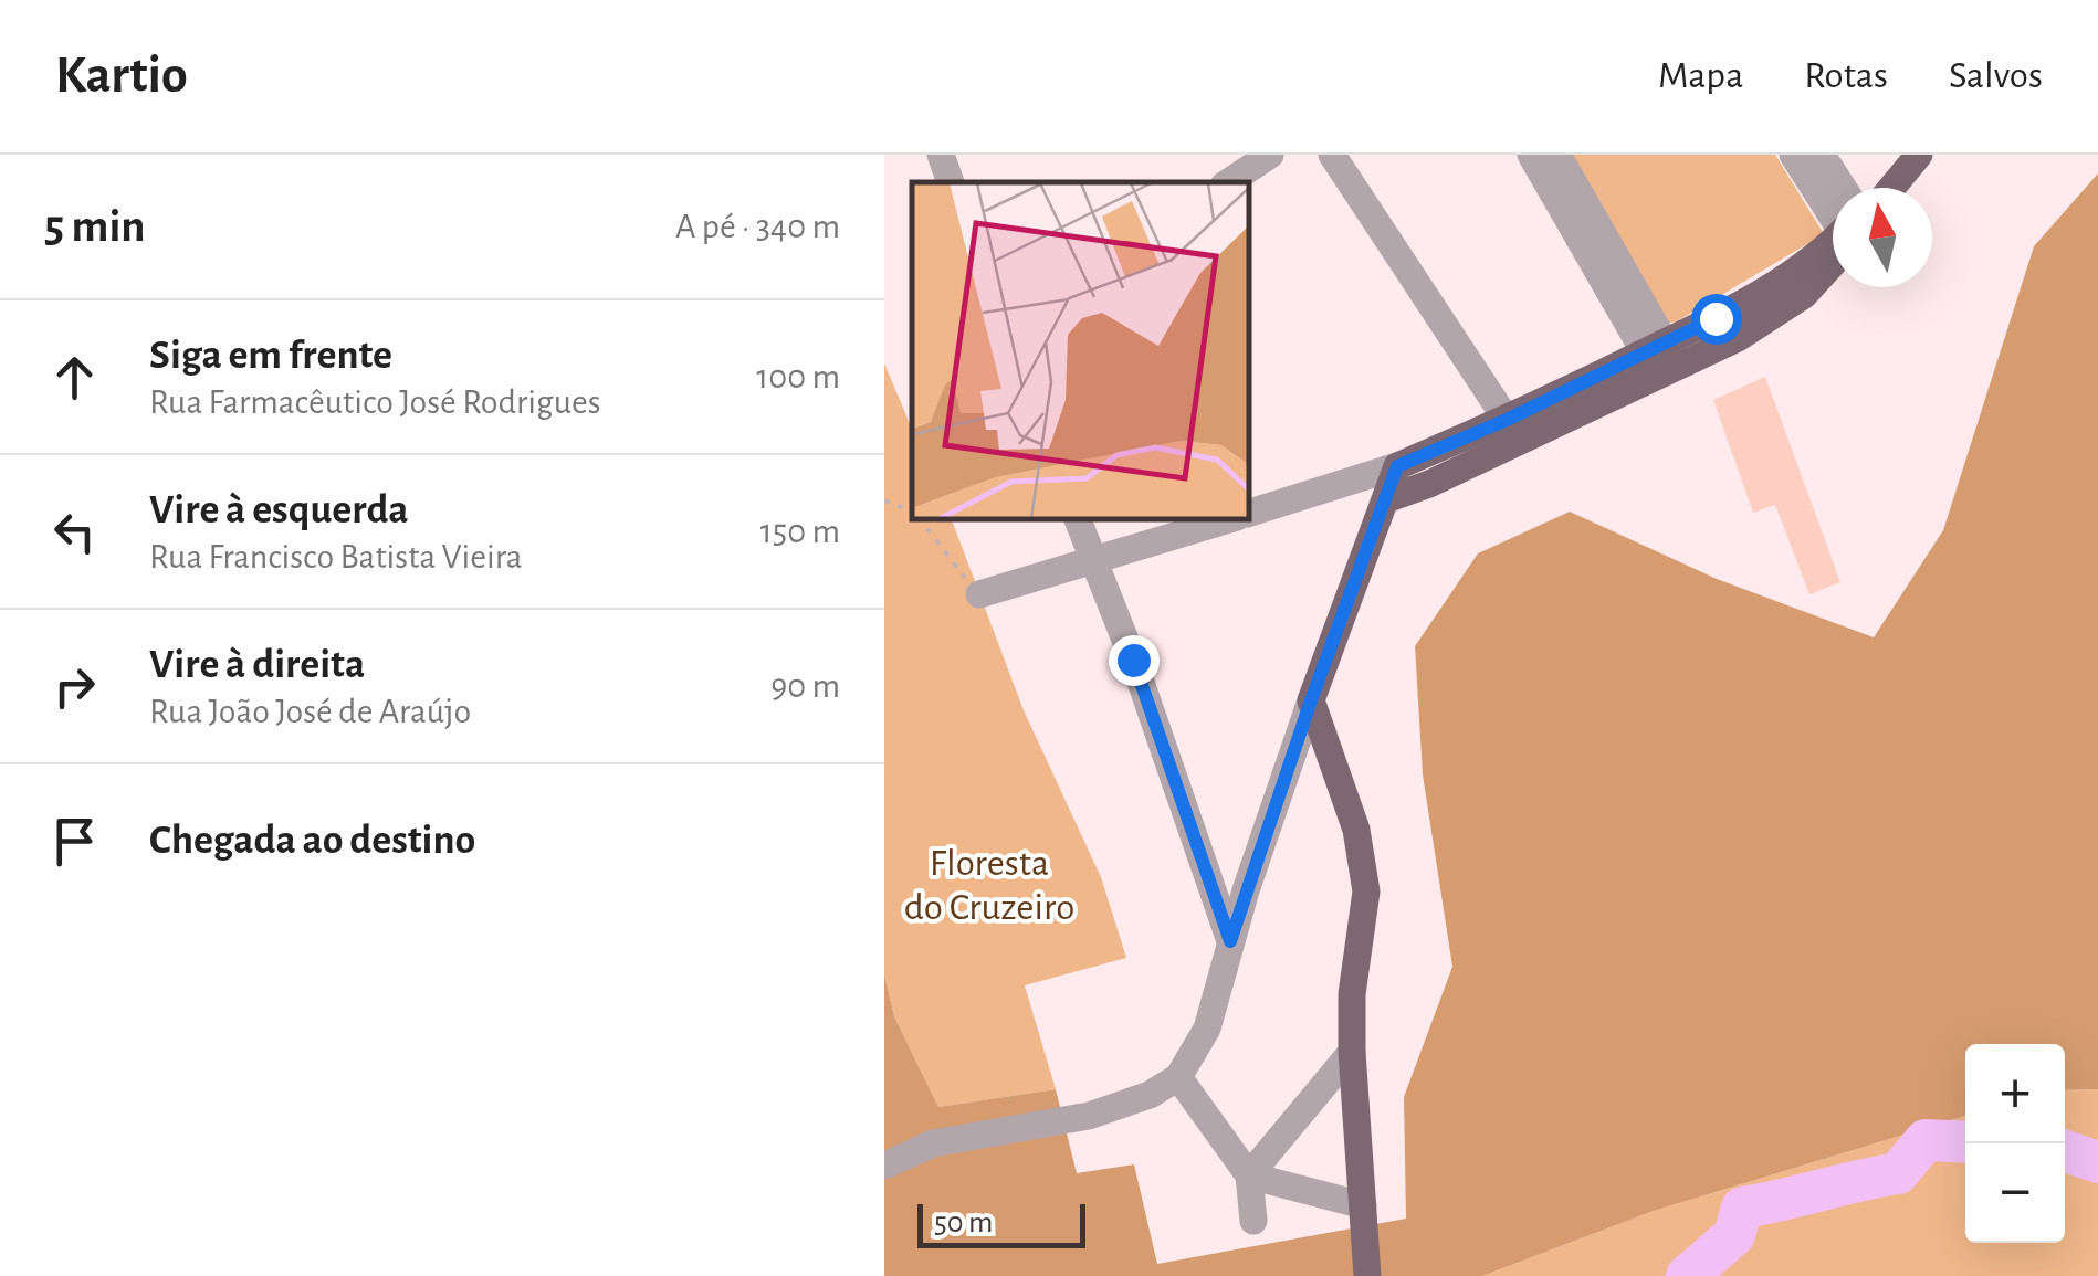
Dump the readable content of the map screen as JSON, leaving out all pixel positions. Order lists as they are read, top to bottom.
{
  "parks": ["Floresta do Cruzeiro"],
  "scale_bar": "50 m",
  "north": "top",
  "page": {
    "header": "Kartio",
    "nav": ["Mapa", "Rotas", "Salvos"],
    "heading": ["5 min", "A pé · 340 m"],
    "list": [
      ["Siga em frente", "Rua Farmacêutico José Rodrigues", "100 m"],
      ["Vire à esquerda", "Rua Francisco Batista Vieira", "150 m"],
      ["Vire à direita", "Rua João José de Araújo", "90 m"],
      "Chegada ao destino"
    ],
    "map_buttons": ["+", "−"],
    "scale": "50 m"
  }
}
